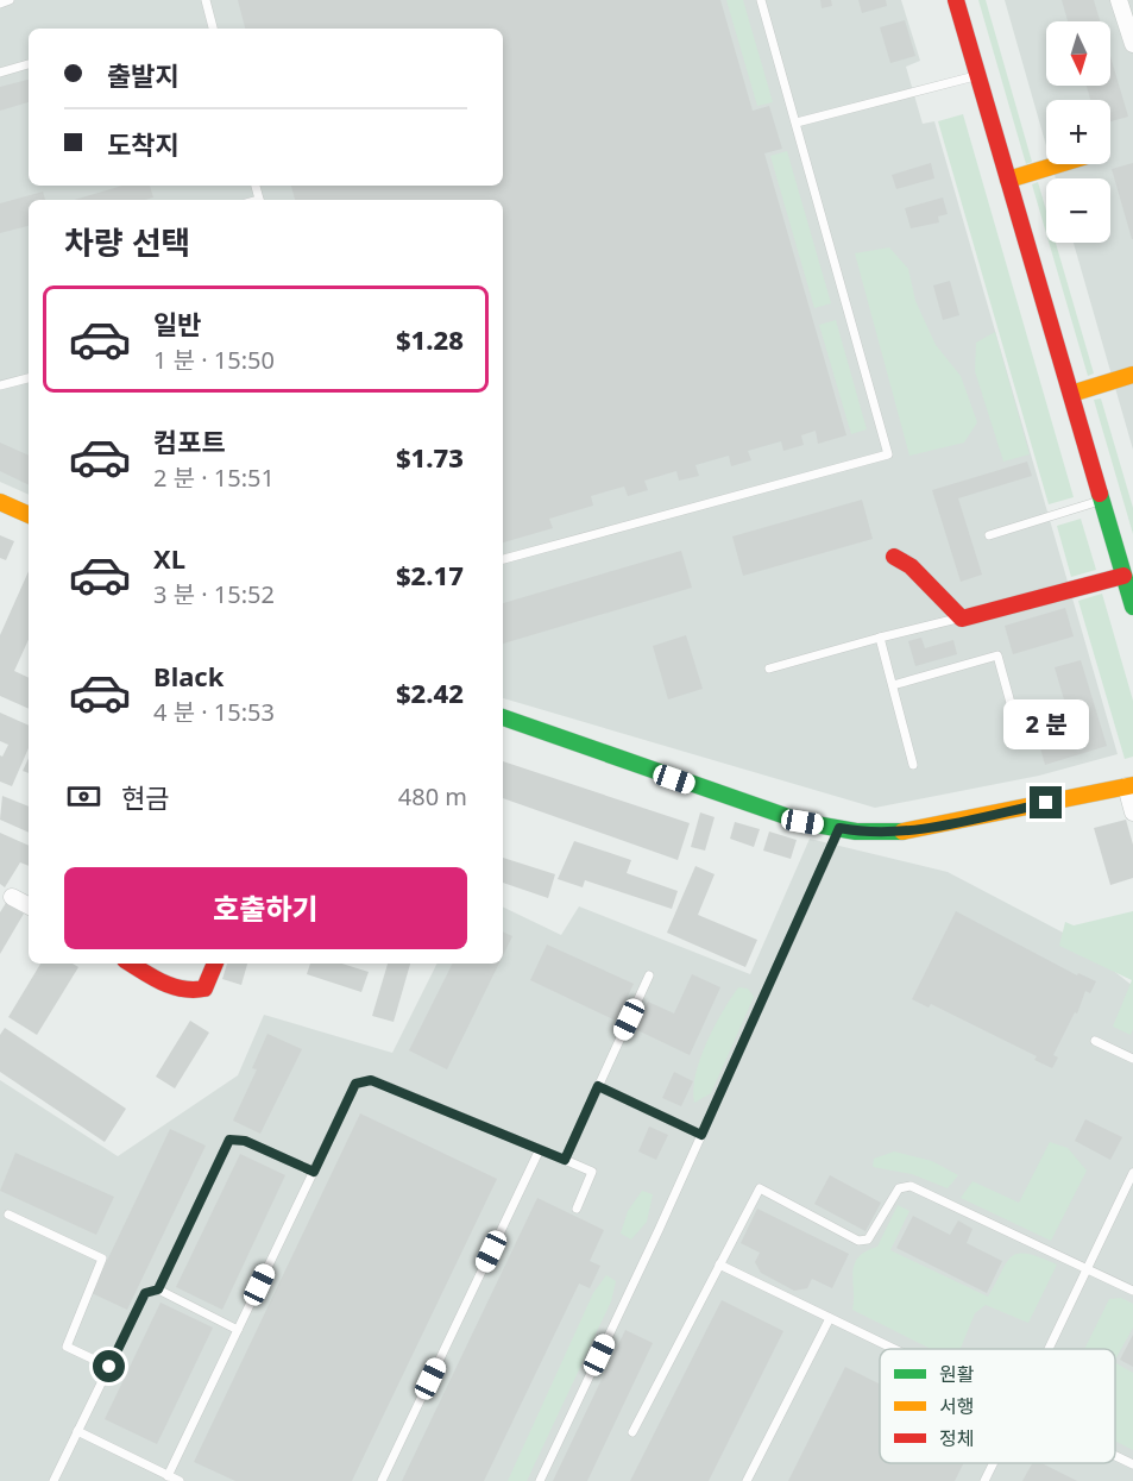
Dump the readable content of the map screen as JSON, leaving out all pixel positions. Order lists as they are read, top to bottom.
{
  "legend": ["원활", "서행", "정체"],
  "north": "bottom",
  "page": {
    "map_buttons": ["+", "−"],
    "banner": ["출발지", "도착지"],
    "heading": "차량 선택",
    "list": [
      {
        "name": "일반",
        "note": "1 분 · 15:50",
        "value": "$1.28"
      },
      {
        "name": "컴포트",
        "note": "2 분 · 15:51",
        "value": "$1.73"
      },
      {
        "name": "XL",
        "note": "3 분 · 15:52",
        "value": "$2.17"
      },
      {
        "name": "Black",
        "note": "4 분 · 15:53",
        "value": "$2.42"
      }
    ],
    "bubble": "2 분",
    "pay": ["현금", "480 m"],
    "buttons": "호출하기"
  }
}
